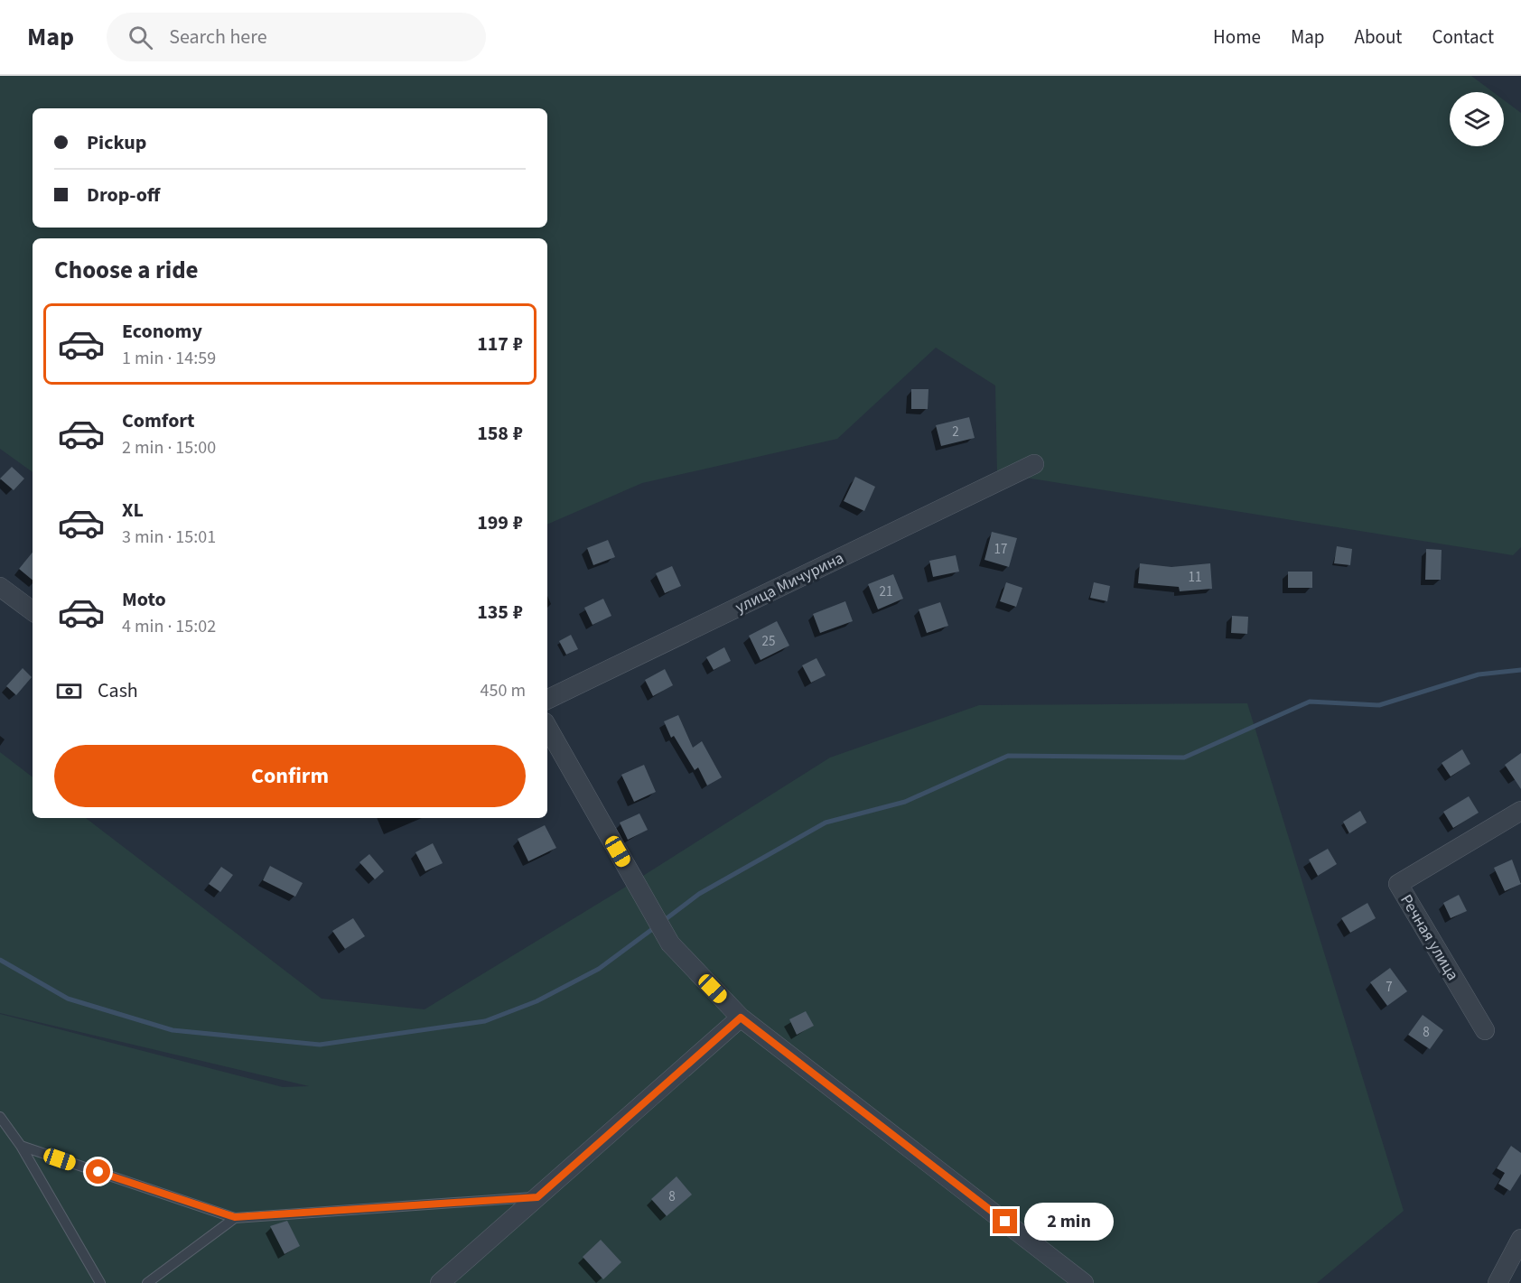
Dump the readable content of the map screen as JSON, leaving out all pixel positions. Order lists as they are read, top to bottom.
{
  "streets": {
    "street": ["улица Мичурина", "Речная улица"]
  },
  "house_numbers": [
    "2",
    "17",
    "11",
    "21",
    "25",
    "7",
    "8",
    "8"
  ],
  "page": {
    "header": "Map",
    "search": "Search here",
    "nav": [
      "Home",
      "Map",
      "About",
      "Contact"
    ],
    "banner": ["Pickup", "Drop-off"],
    "heading": "Choose a ride",
    "list": [
      {
        "name": "Economy",
        "note": "1 min · 14:59",
        "value": "117 ₽"
      },
      {
        "name": "Comfort",
        "note": "2 min · 15:00",
        "value": "158 ₽"
      },
      {
        "name": "XL",
        "note": "3 min · 15:01",
        "value": "199 ₽"
      },
      {
        "name": "Moto",
        "note": "4 min · 15:02",
        "value": "135 ₽"
      }
    ],
    "pay": ["Cash", "450 m"],
    "buttons": "Confirm",
    "bubble": "2 min"
  }
}
